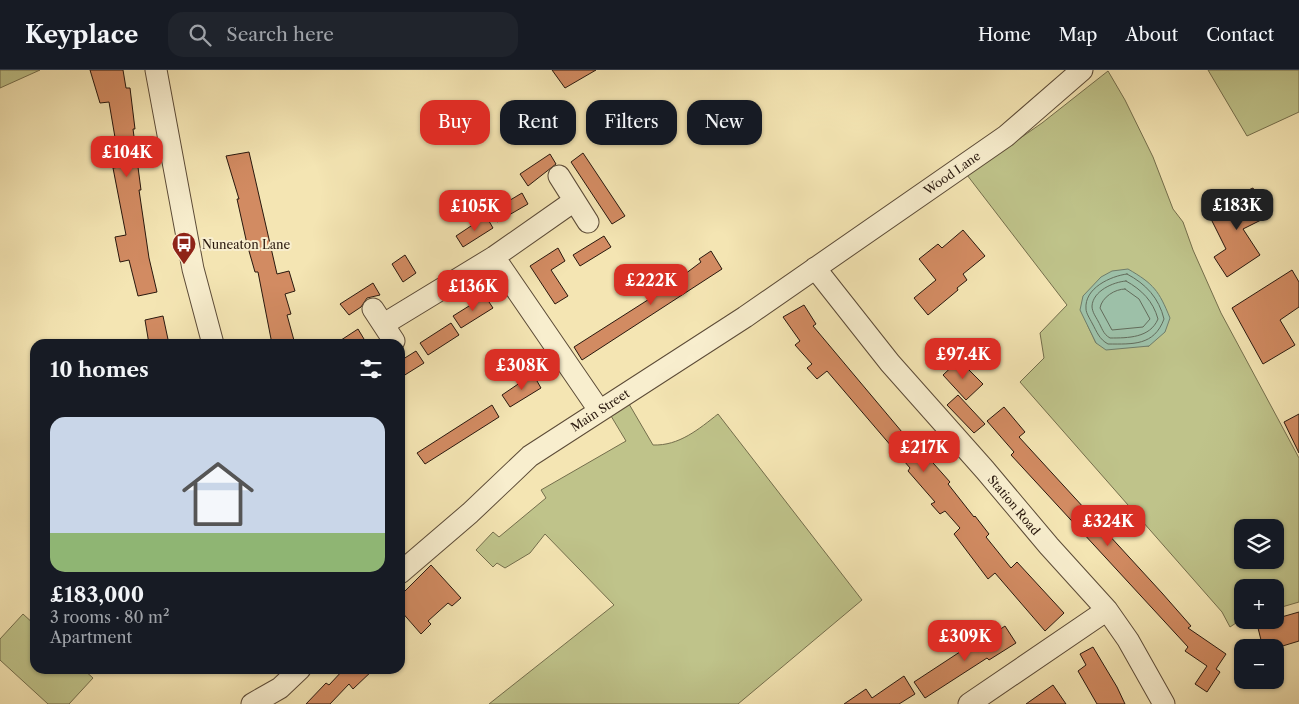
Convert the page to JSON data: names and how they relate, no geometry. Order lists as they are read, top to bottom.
{
  "streets": {
    "street": ["Wood Lane", "Main Street", "Station Road"]
  },
  "crossings": [
    ["Wood Lane", "Main Street"],
    ["Wood Lane", "Station Road"],
    ["Main Street", "Station Road"]
  ],
  "places": {
    "bus stop": ["Nuneaton Lane"]
  },
  "page": {
    "header": "Keyplace",
    "search": "Search here",
    "nav": [
      "Home",
      "Map",
      "About",
      "Contact"
    ],
    "chip": [
      "Buy",
      "Rent",
      "Filters",
      "New"
    ],
    "price": [
      "£104K",
      "£183K",
      "£105K",
      "£222K",
      "£136K",
      "£97.4K",
      "£308K",
      "£217K",
      "£324K",
      "£309K"
    ],
    "heading": "10 homes",
    "list": [
      {
        "name": "£183,000",
        "note": "3 rooms · 80 m² · Apartment"
      }
    ],
    "map_buttons": ["+", "−"]
  }
}
